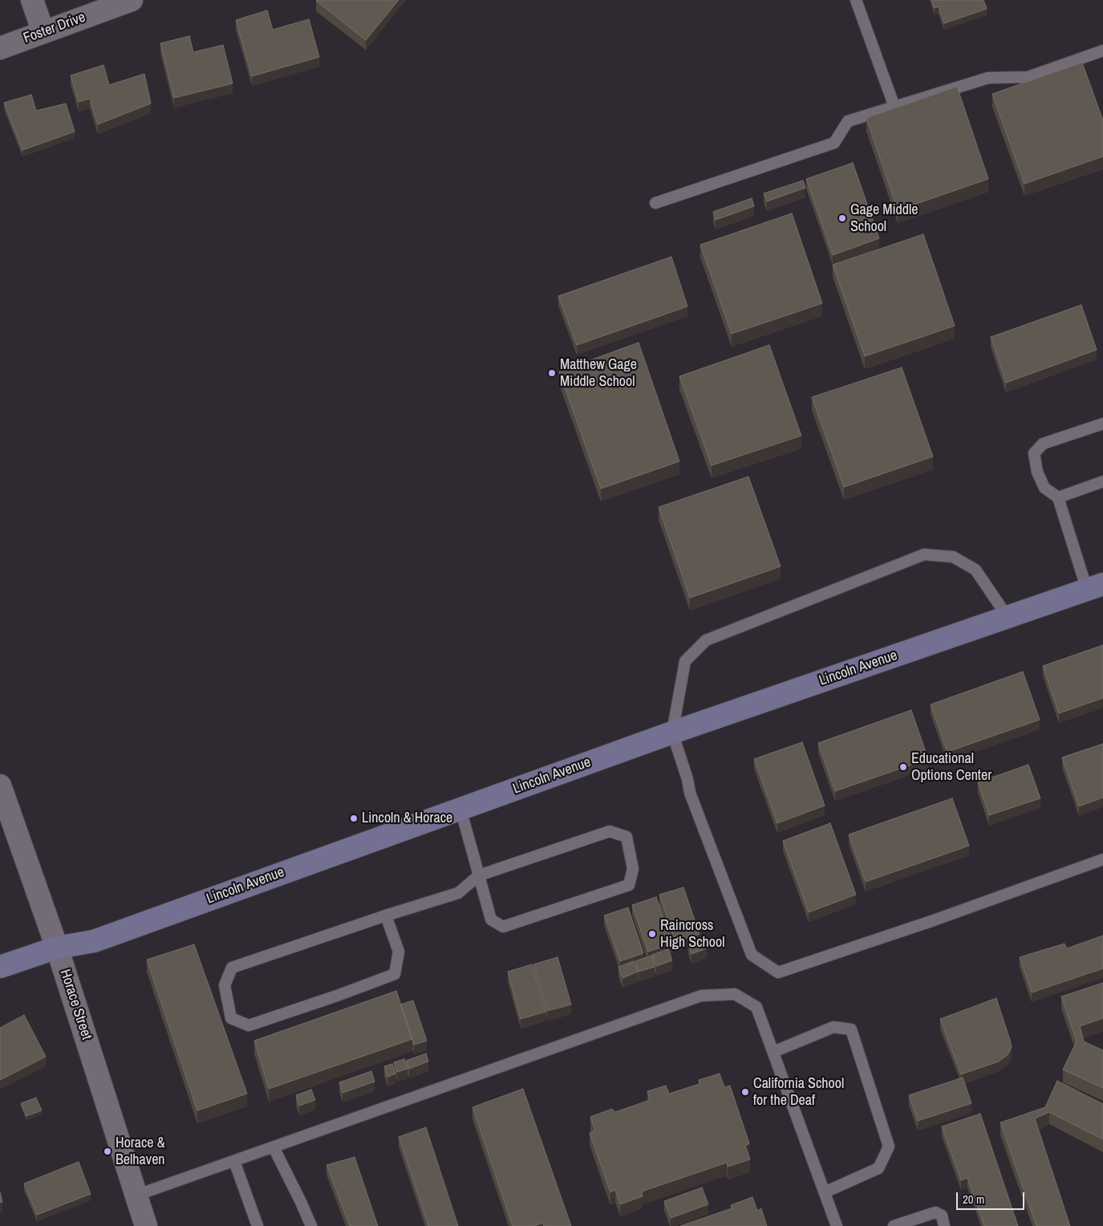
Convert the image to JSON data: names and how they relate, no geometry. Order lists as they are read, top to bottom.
{
  "streets": {
    "street": ["Foster Drive", "Lincoln Avenue", "Horace Street"]
  },
  "crossings": [
    ["Lincoln Avenue", "Horace Street"]
  ],
  "places": [
    "Gage Middle School",
    "Matthew Gage Middle School",
    "Educational Options Center",
    "Lincoln & Horace",
    "Raincross High School",
    "California School for the Deaf",
    "Horace & Belhaven"
  ],
  "scale_bar": "20 m"
}
